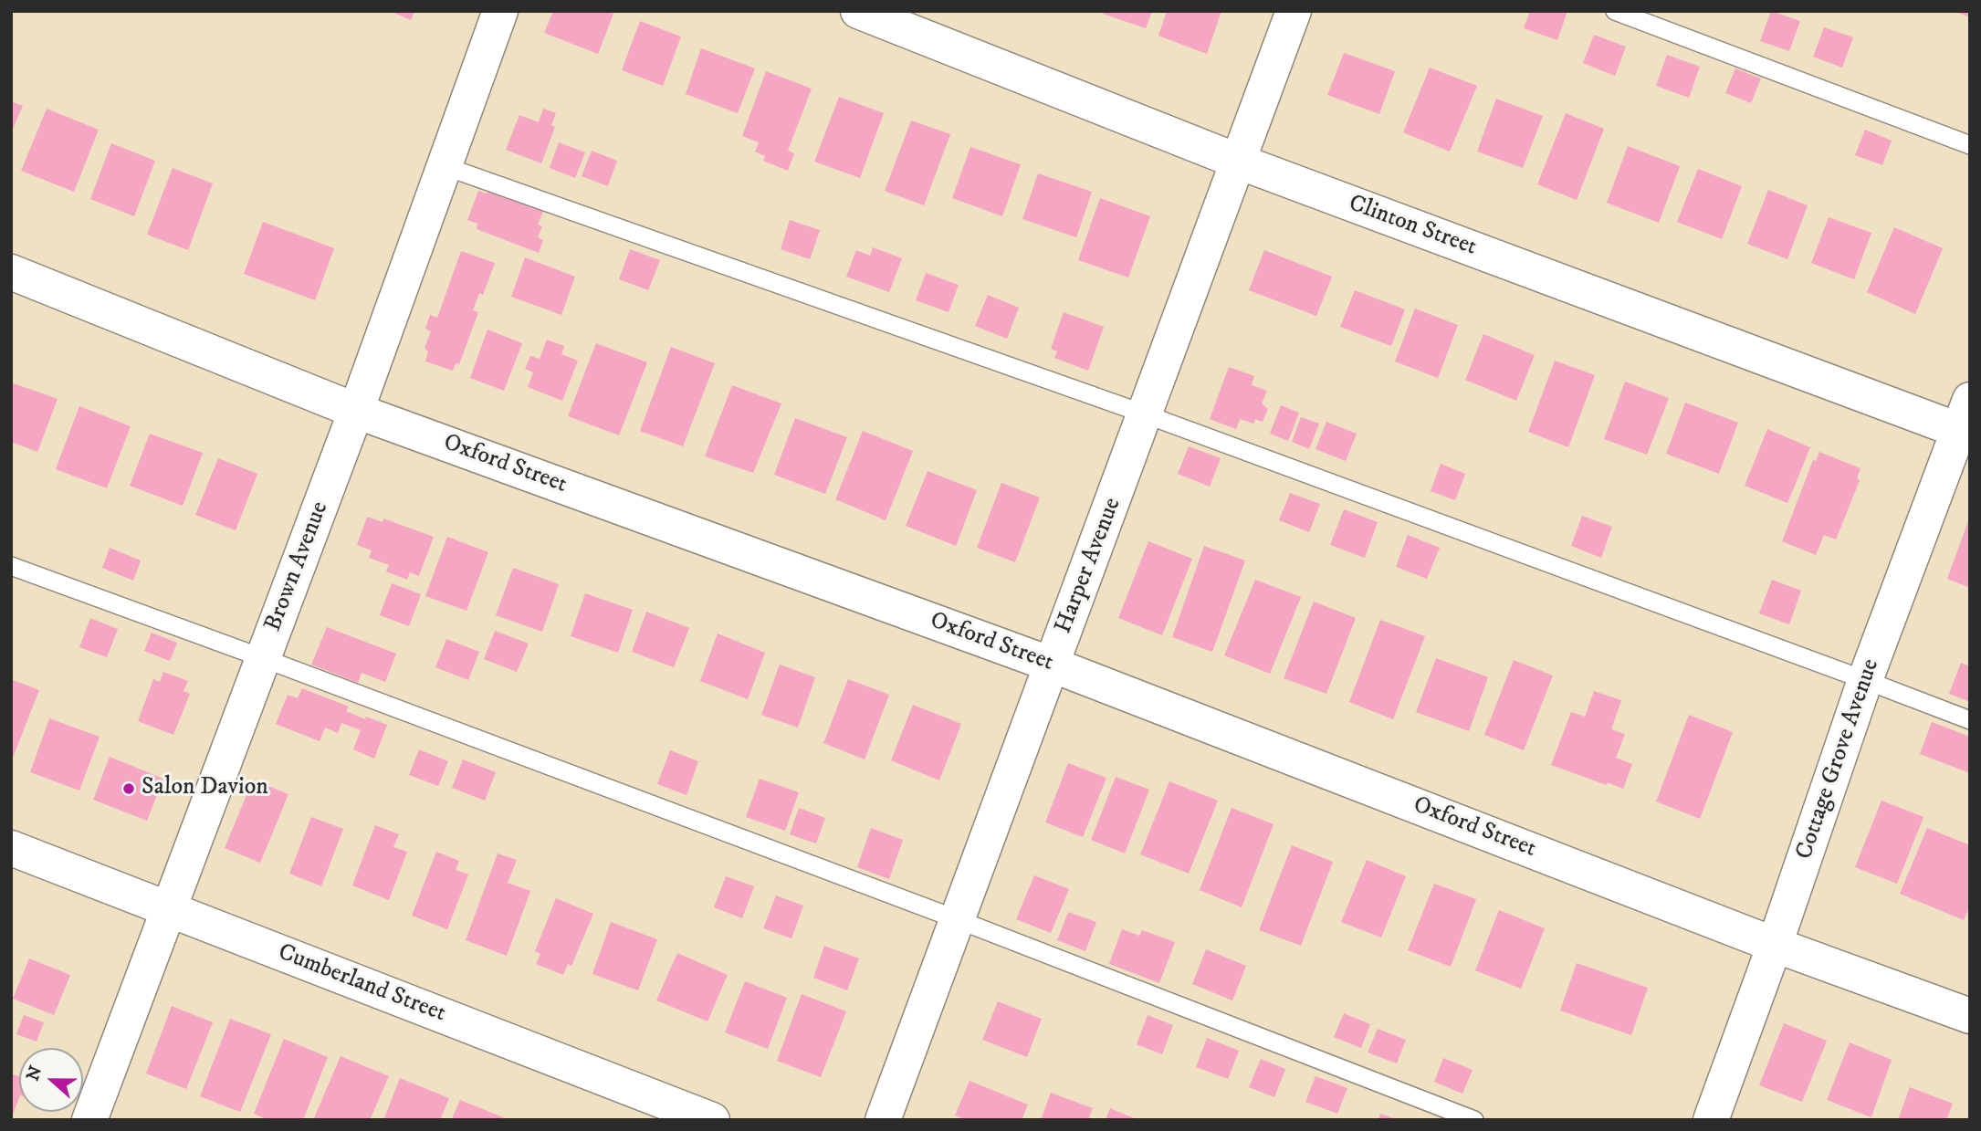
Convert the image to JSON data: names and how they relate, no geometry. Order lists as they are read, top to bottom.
{
  "streets": {
    "street": [
      "Clinton Street",
      "Oxford Street",
      "Harper Avenue",
      "Brown Avenue",
      "Cottage Grove Avenue",
      "Cumberland Street"
    ]
  },
  "crossings": [
    ["Clinton Street", "Harper Avenue"],
    ["Clinton Street", "Cottage Grove Avenue"],
    ["Oxford Street", "Harper Avenue"],
    ["Oxford Street", "Brown Avenue"],
    ["Oxford Street", "Cottage Grove Avenue"],
    ["Brown Avenue", "Cumberland Street"]
  ],
  "places": ["Salon Davion"],
  "north": "left"
}
